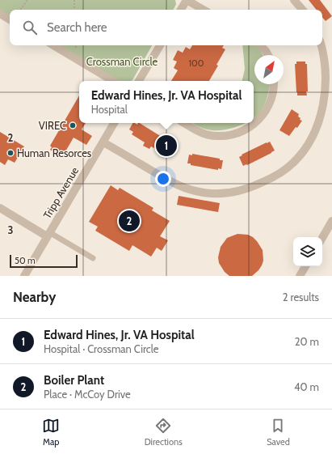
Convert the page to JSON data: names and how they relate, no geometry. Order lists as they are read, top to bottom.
{
  "streets": {
    "street": ["Tripp Avenue"]
  },
  "parks": ["Crossman Circle"],
  "places": ["VIREC", "Human Resorces"],
  "house_numbers": ["100"],
  "scale_bar": "50 m",
  "north": "top right",
  "page": {
    "search": "Search here",
    "popup": ["Edward Hines, Jr. VA Hospital", "Hospital"],
    "pins": ["1", "2"],
    "scale": "50 m",
    "heading": ["Nearby", "2 results"],
    "list": [
      {
        "mark": "1",
        "name": "Edward Hines, Jr. VA Hospital",
        "note": "Hospital · Crossman Circle",
        "value": "20 m"
      },
      {
        "mark": "2",
        "name": "Boiler Plant",
        "note": "Place · McCoy Drive",
        "value": "40 m"
      }
    ],
    "nav": ["Map", "Directions", "Saved"]
  },
  "grid": {
    "rows": ["2", "3"]
  }
}
